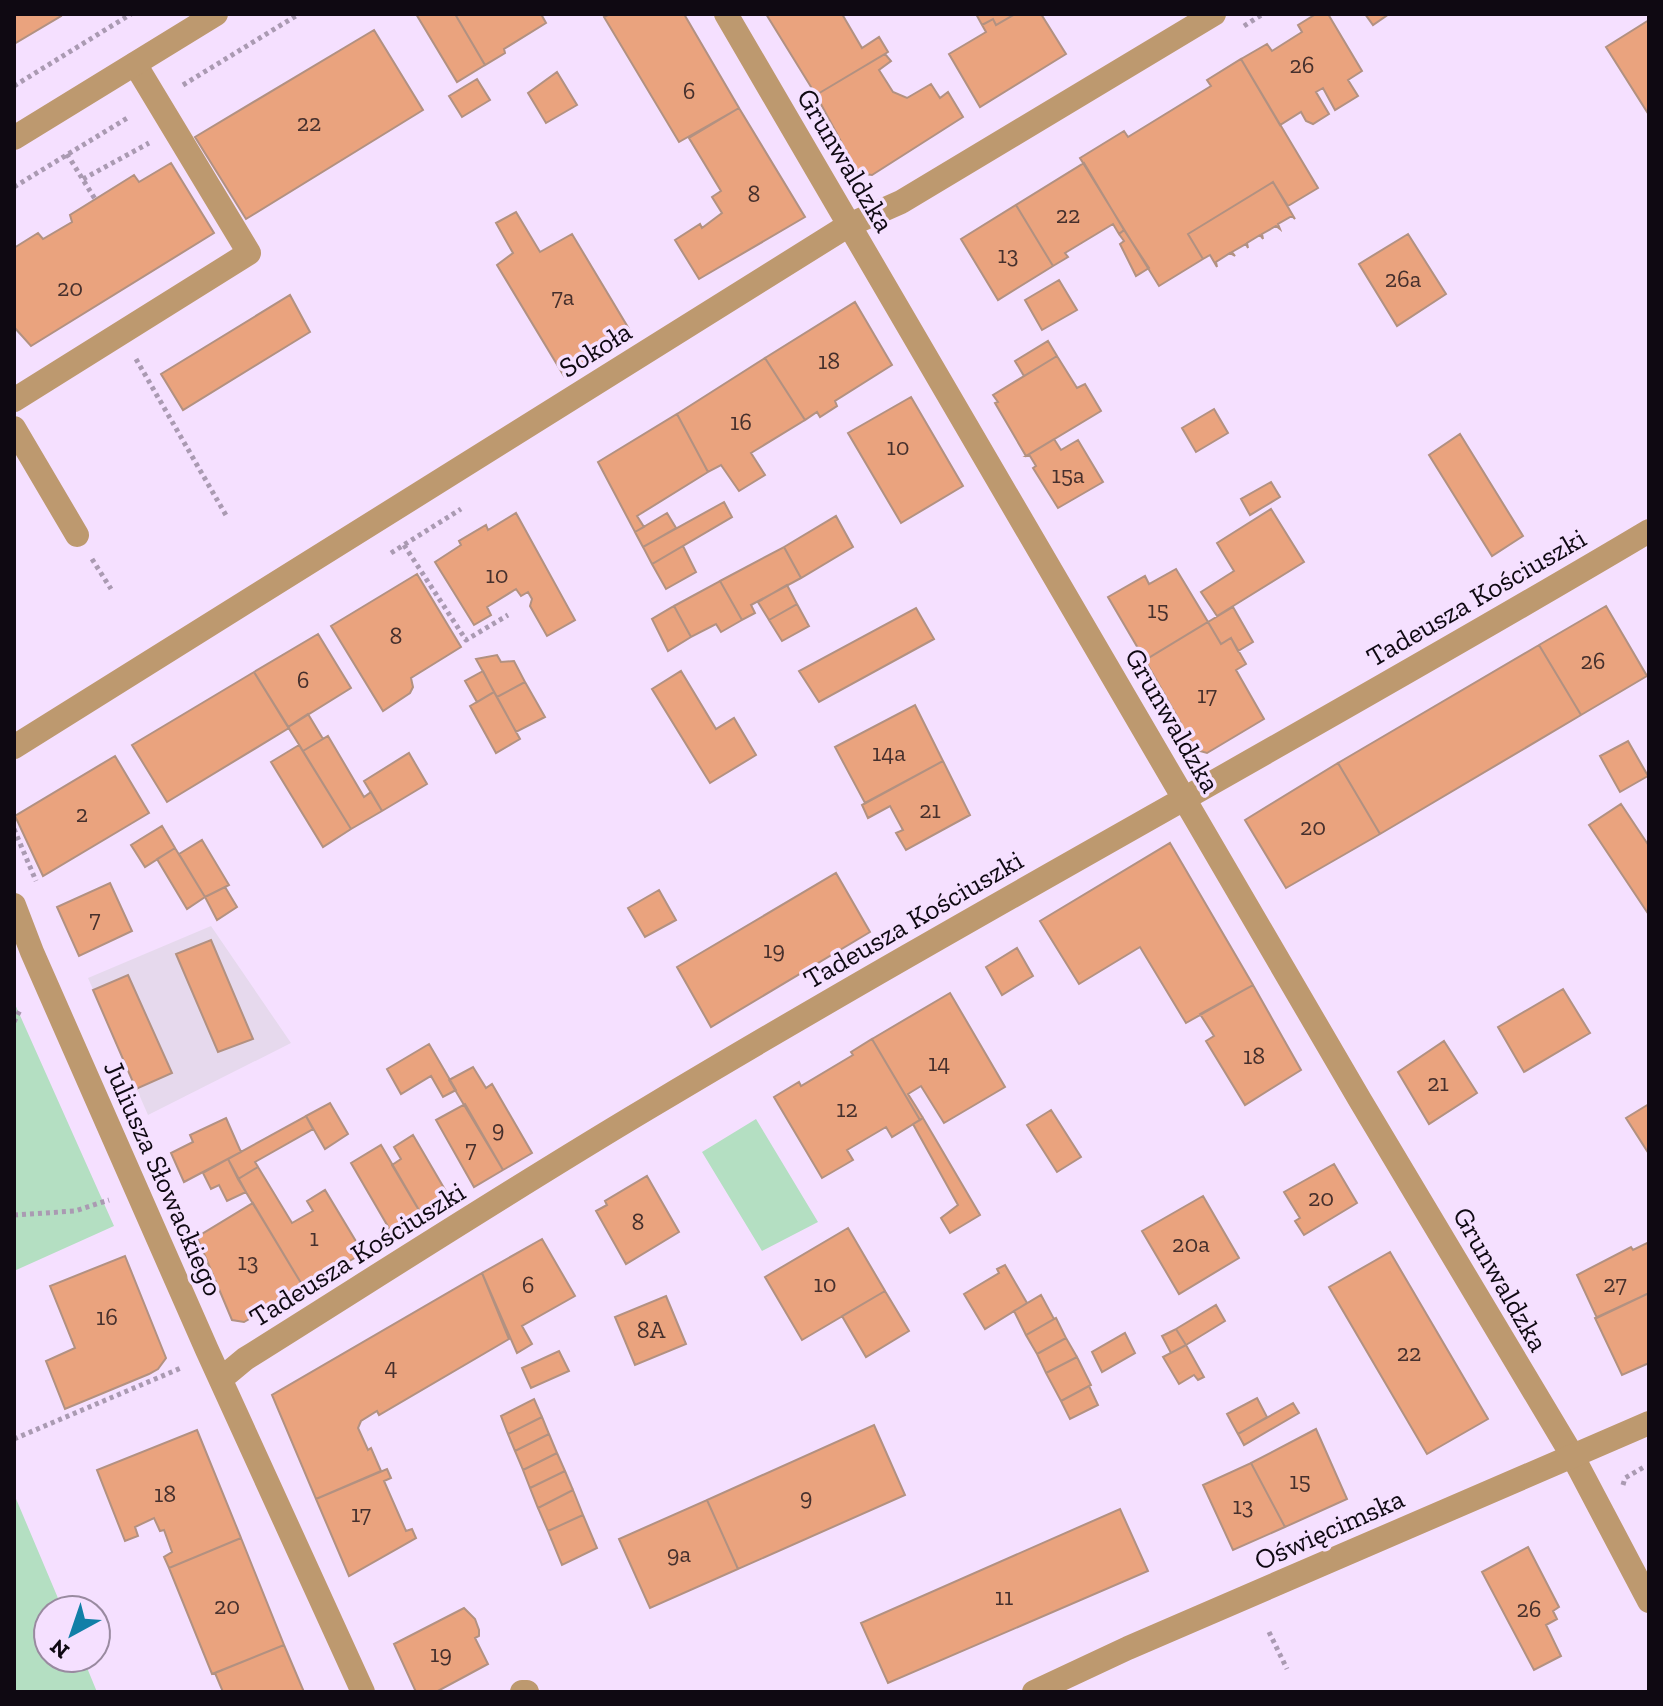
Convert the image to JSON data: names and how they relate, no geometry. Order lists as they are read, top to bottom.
{
  "streets": {
    "street": [
      "Grunwaldzka",
      "Sokoła",
      "Tadeusza Kościuszki",
      "Juliusza Słowackiego",
      "Oświęcimska"
    ]
  },
  "crossings": [
    ["Grunwaldzka", "Sokoła"],
    ["Grunwaldzka", "Tadeusza Kościuszki"],
    ["Grunwaldzka", "Oświęcimska"],
    ["Tadeusza Kościuszki", "Juliusza Słowackiego"]
  ],
  "house_numbers": [
    "26",
    "6",
    "22",
    "8",
    "22",
    "13",
    "26a",
    "20",
    "7a",
    "18",
    "16",
    "10",
    "15a",
    "10",
    "15",
    "8",
    "26",
    "6",
    "17",
    "14a",
    "21",
    "2",
    "20",
    "7",
    "19",
    "18",
    "14",
    "21",
    "12",
    "9",
    "7",
    "20",
    "8",
    "1",
    "20a",
    "13",
    "10",
    "27",
    "6",
    "16",
    "8A",
    "22",
    "4",
    "15",
    "18",
    "9",
    "13",
    "17",
    "9a",
    "11",
    "20",
    "26",
    "19"
  ],
  "north": "bottom left"
}
